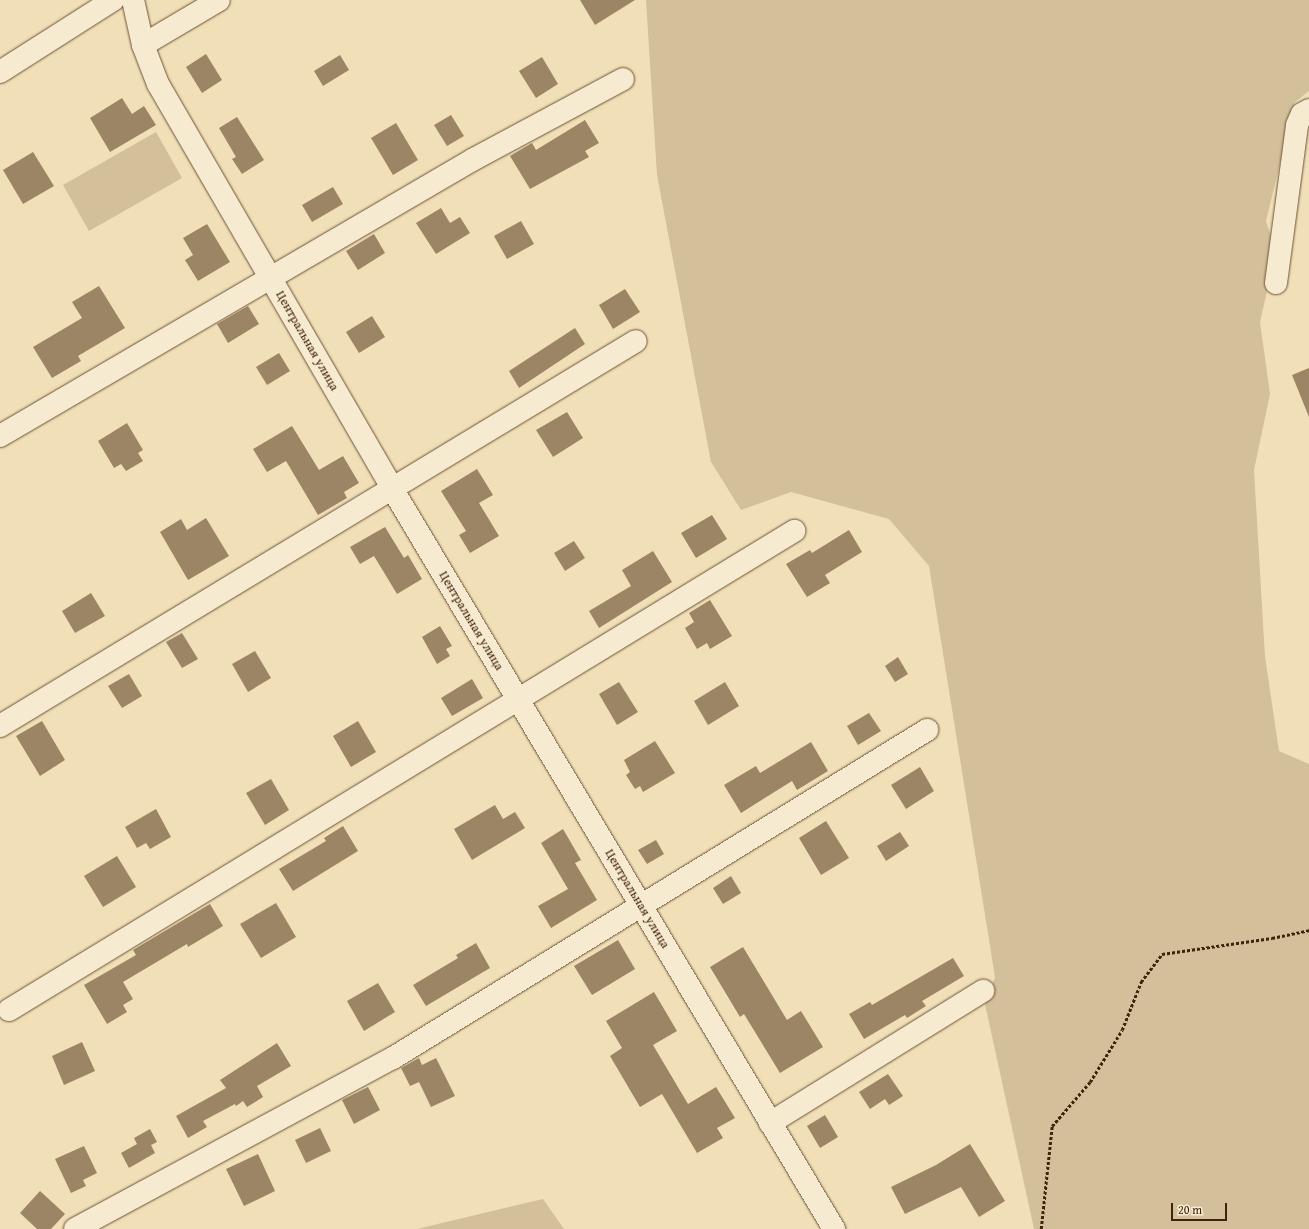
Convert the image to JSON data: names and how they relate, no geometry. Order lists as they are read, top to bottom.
{
  "streets": {
    "street": ["Центральная улица"]
  },
  "scale_bar": "20 m"
}
